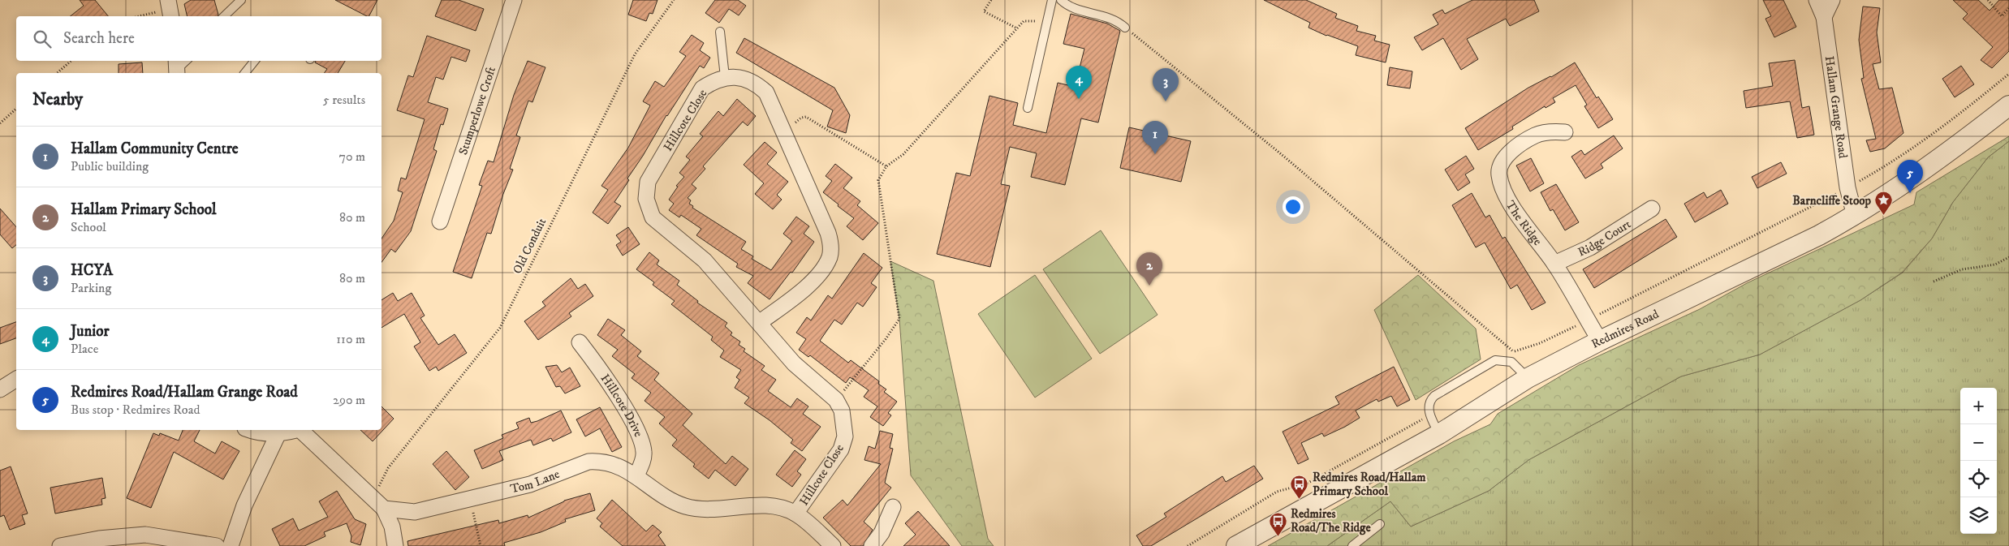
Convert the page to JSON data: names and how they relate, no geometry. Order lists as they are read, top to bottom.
{
  "streets": {
    "street": [
      "Hallam Grange Road",
      "Stumperlowe Croft",
      "Hillcote Close",
      "The Ridge",
      "Ridge Court",
      "Redmires Road",
      "Hillcote Drive",
      "Tom Lane"
    ],
    "path": ["Old Conduit"]
  },
  "crossings": [
    ["Hallam Grange Road", "Redmires Road"],
    ["Hillcote Close", "Tom Lane"],
    ["The Ridge", "Ridge Court"],
    ["The Ridge", "Redmires Road"],
    ["Hillcote Drive", "Tom Lane"]
  ],
  "places": {
    "place": ["Barncliffe Stoop"],
    "bus stop": ["Redmires Road/Hallam Primary School", "Redmires Road/The Ridge"]
  },
  "page": {
    "search": "Search here",
    "pins": [
      "4",
      "3",
      "1",
      "5",
      "2"
    ],
    "heading": ["Nearby", "5 results"],
    "list": [
      {
        "mark": "1",
        "name": "Hallam Community Centre",
        "note": "Public building",
        "value": "70 m"
      },
      {
        "mark": "2",
        "name": "Hallam Primary School",
        "note": "School",
        "value": "80 m"
      },
      {
        "mark": "3",
        "name": "HCYA",
        "note": "Parking",
        "value": "80 m"
      },
      {
        "mark": "4",
        "name": "Junior",
        "note": "Place",
        "value": "110 m"
      },
      {
        "mark": "5",
        "name": "Redmires Road/Hallam Grange Road",
        "note": "Bus stop · Redmires Road",
        "value": "290 m"
      }
    ],
    "map_buttons": ["+", "−"]
  }
}
